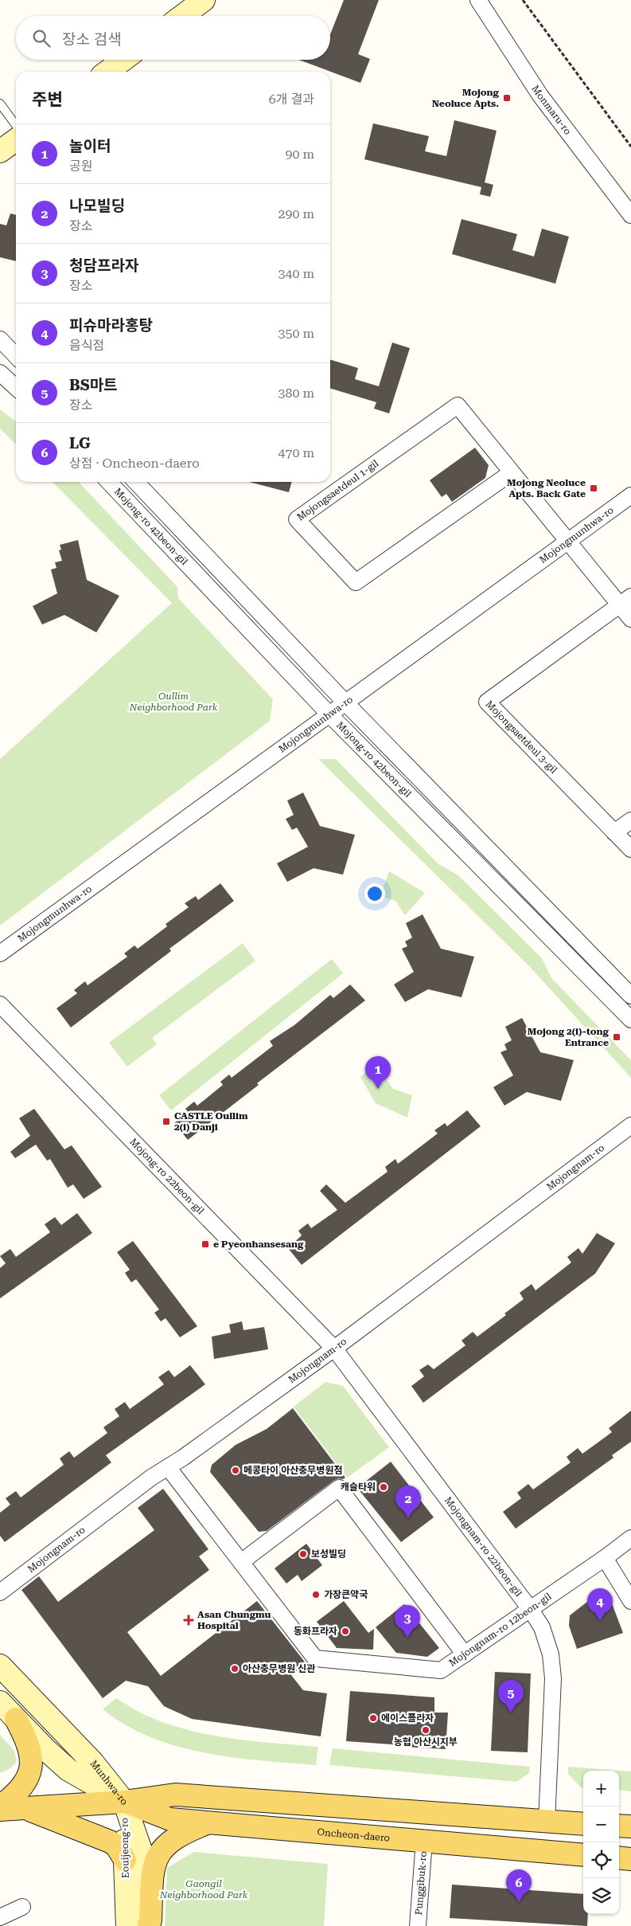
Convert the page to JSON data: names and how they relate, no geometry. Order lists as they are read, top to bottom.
{
  "streets": {
    "main road": ["Munhwa-ro", "Oncheon-daero", "Eouijeong-ro"],
    "street": [
      "Monmaru-ro",
      "Mojongsaetdeul 1-gil",
      "Mojong-ro 42beon-gil",
      "Mojongmunhwa-ro",
      "Mojongsaetdeul 3-gil",
      "Mojongnam-ro",
      "Mojong-ro 22beon-gil",
      "Mojongnam-ro 22beon-gil",
      "Mojongnam-ro 12beon-gil",
      "Punggibuk-ro"
    ]
  },
  "crossings": [
    ["Mojongsaetdeul 1-gil", "Mojongmunhwa-ro"],
    ["Mojongsaetdeul 1-gil", "Mojongsaetdeul 3-gil"],
    ["Mojong-ro 42beon-gil", "Mojongmunhwa-ro"],
    ["Mojongnam-ro", "Mojong-ro 22beon-gil"],
    ["Mojongnam-ro", "Mojongnam-ro 22beon-gil"],
    ["Mojongnam-ro", "Mojongnam-ro 12beon-gil"],
    ["Mojong-ro 22beon-gil", "Mojongnam-ro 22beon-gil"],
    ["Mojongnam-ro 22beon-gil", "Mojongnam-ro 12beon-gil"],
    ["Mojongnam-ro 22beon-gil", "Oncheon-daero"],
    ["Munhwa-ro", "Oncheon-daero"],
    ["Munhwa-ro", "Eouijeong-ro"],
    ["Oncheon-daero", "Eouijeong-ro"],
    ["Oncheon-daero", "Punggibuk-ro"]
  ],
  "parks": ["Oullim Neighborhood Park", "Gaongil Neighborhood Park"],
  "places": {
    "transit": [
      "Mojong Neoluce Apts.",
      "Mojong Neoluce Apts. Back Gate",
      "Mojong 2(i)-tong Entrance",
      "CASTLE Oullim 2(i) Danji",
      "e Pyeonhansesang"
    ],
    "other": [
      "메콩타이 아산충무병원점",
      "캐슬타워",
      "보성빌딩",
      "가장큰약국",
      "동화프라자",
      "아산충무병원 신관",
      "에이스플라자",
      "농협 아산시지부"
    ],
    "health": ["Asan Chungmu Hospital"]
  },
  "page": {
    "search": "장소 검색",
    "heading": ["주변", "6개 결과"],
    "list": [
      {
        "mark": "1",
        "name": "놀이터",
        "note": "공원",
        "value": "90 m"
      },
      {
        "mark": "2",
        "name": "나모빌딩",
        "note": "장소",
        "value": "290 m"
      },
      {
        "mark": "3",
        "name": "청담프라자",
        "note": "장소",
        "value": "340 m"
      },
      {
        "mark": "4",
        "name": "피슈마라홍탕",
        "note": "음식점",
        "value": "350 m"
      },
      {
        "mark": "5",
        "name": "BS마트",
        "note": "장소",
        "value": "380 m"
      },
      {
        "mark": "6",
        "name": "LG",
        "note": "상점 · Oncheon-daero",
        "value": "470 m"
      }
    ],
    "pins": [
      "1",
      "2",
      "4",
      "3",
      "5",
      "6"
    ],
    "map_buttons": ["+", "−"]
  }
}
